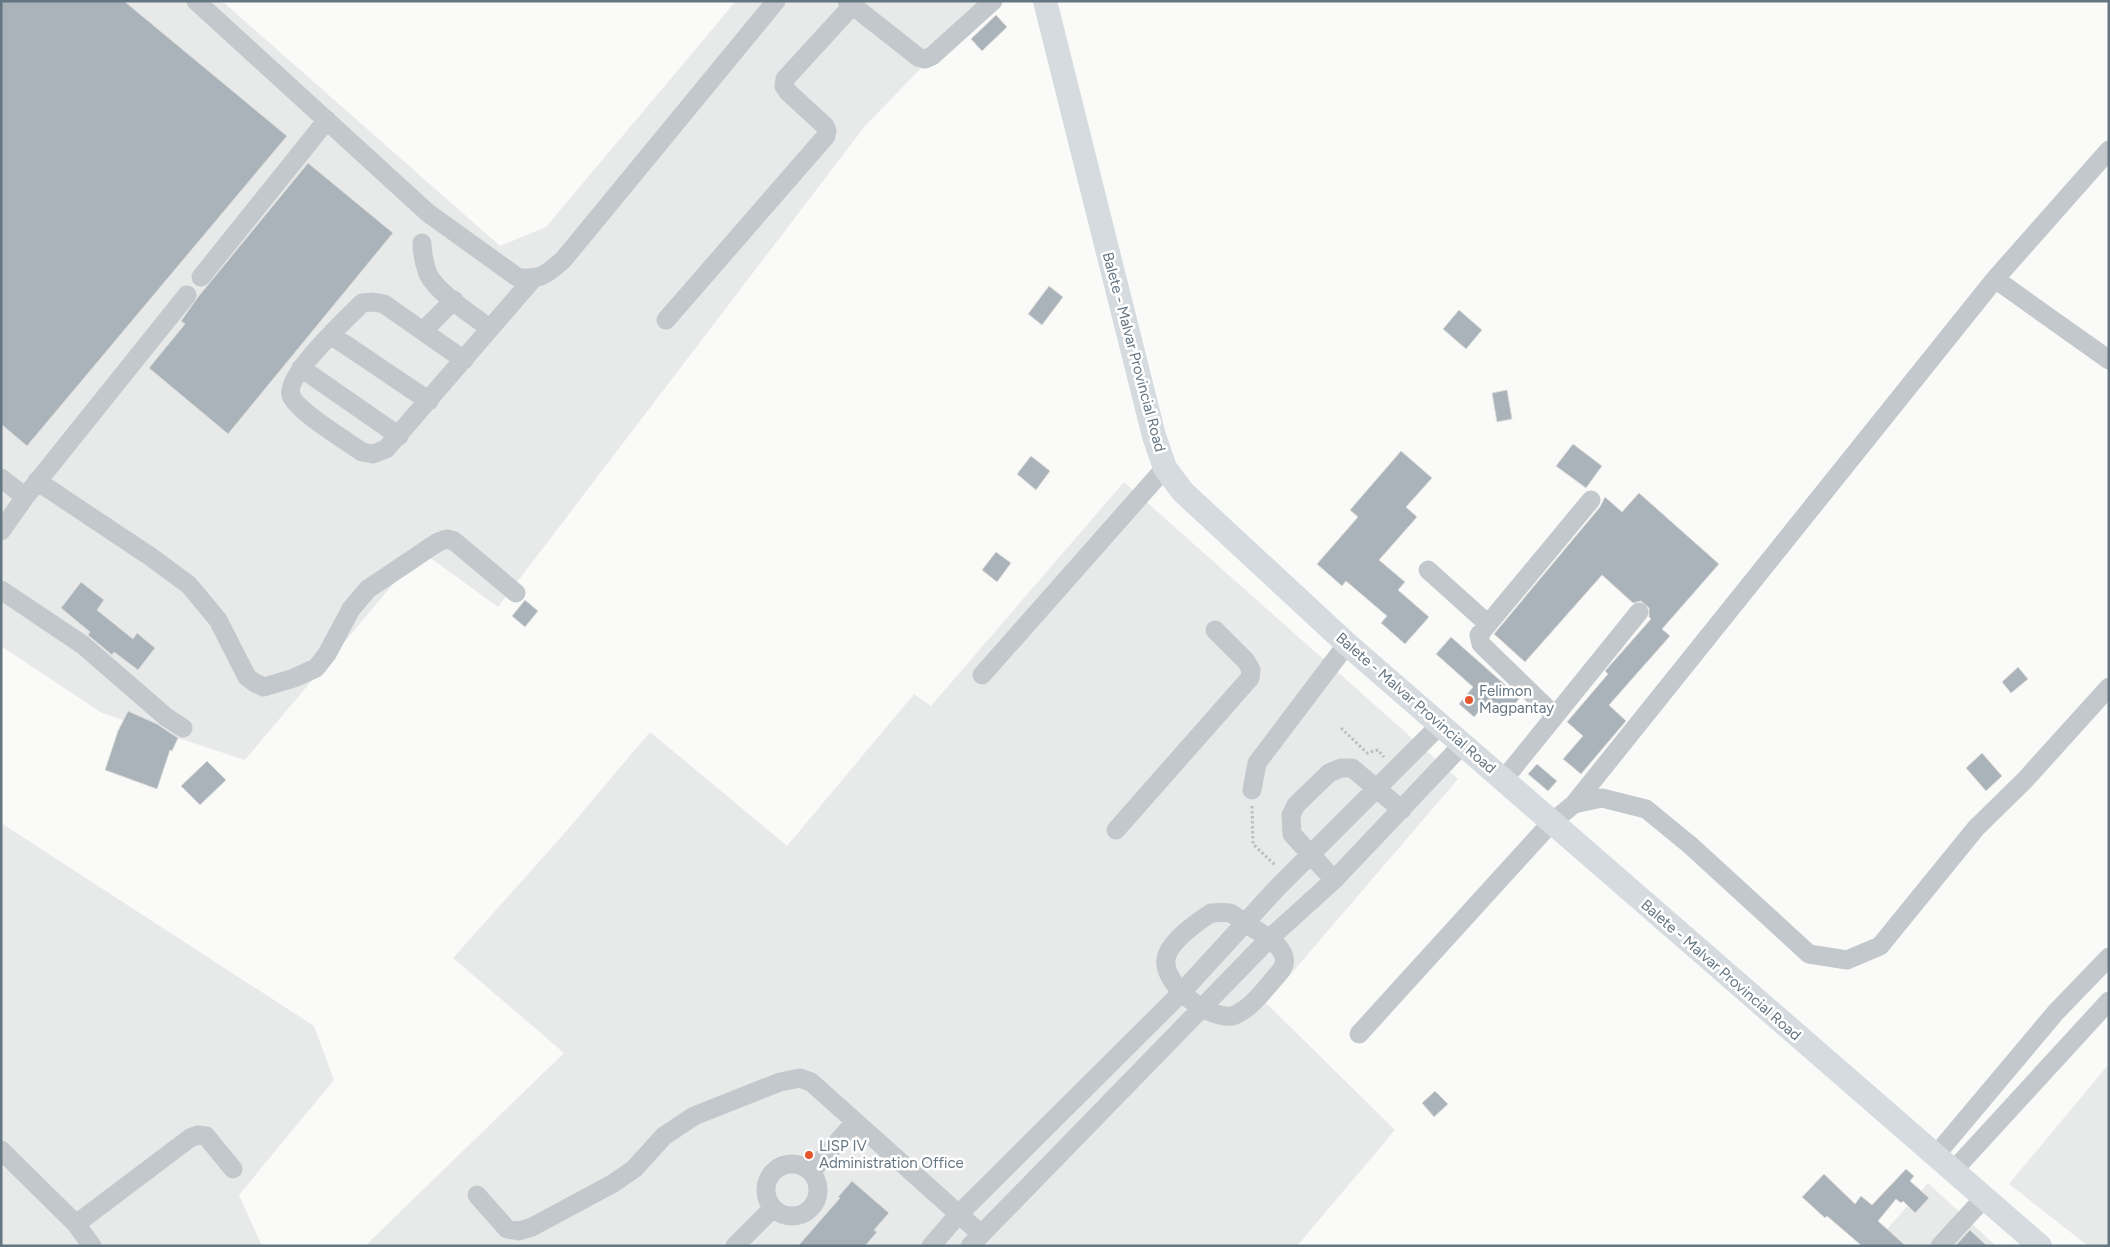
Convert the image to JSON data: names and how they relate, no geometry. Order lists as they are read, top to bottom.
{
  "streets": {
    "main road": ["Balete - Malvar Provincial Road"]
  },
  "places": ["Felimon Magpantay", "LISP IV Administration Office"]
}
